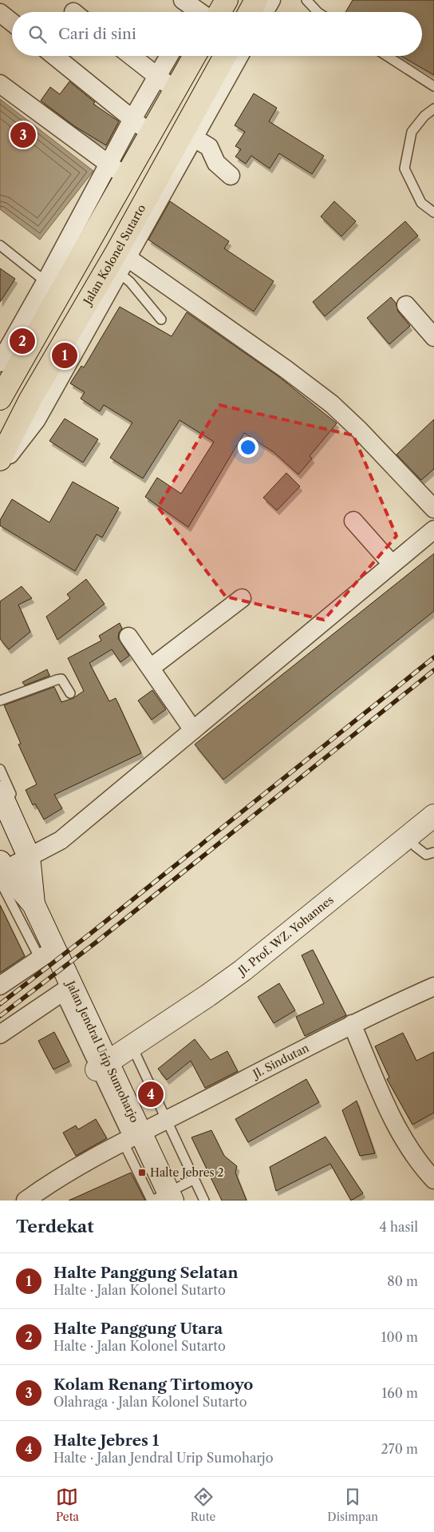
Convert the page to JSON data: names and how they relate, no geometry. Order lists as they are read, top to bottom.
{
  "streets": {
    "main road": ["Jalan Kolonel Sutarto", "Jl. Prof. WZ. Yohannes", "Jalan Jendral Urip Sumoharjo"],
    "street": ["Jl. Sindutan"]
  },
  "crossings": [
    ["Jl. Prof. WZ. Yohannes", "Jalan Jendral Urip Sumoharjo"],
    ["Jalan Jendral Urip Sumoharjo", "Jl. Sindutan"]
  ],
  "places": {
    "transit": ["Halte Jebres 2"]
  },
  "page": {
    "search": "Cari di sini",
    "pins": [
      "3",
      "2",
      "1",
      "4"
    ],
    "heading": ["Terdekat", "4 hasil"],
    "list": [
      {
        "mark": "1",
        "name": "Halte Panggung Selatan",
        "note": "Halte · Jalan Kolonel Sutarto",
        "value": "80 m"
      },
      {
        "mark": "2",
        "name": "Halte Panggung Utara",
        "note": "Halte · Jalan Kolonel Sutarto",
        "value": "100 m"
      },
      {
        "mark": "3",
        "name": "Kolam Renang Tirtomoyo",
        "note": "Olahraga · Jalan Kolonel Sutarto",
        "value": "160 m"
      },
      {
        "mark": "4",
        "name": "Halte Jebres 1",
        "note": "Halte · Jalan Jendral Urip Sumoharjo",
        "value": "270 m"
      }
    ],
    "nav": ["Peta", "Rute", "Disimpan"]
  }
}
